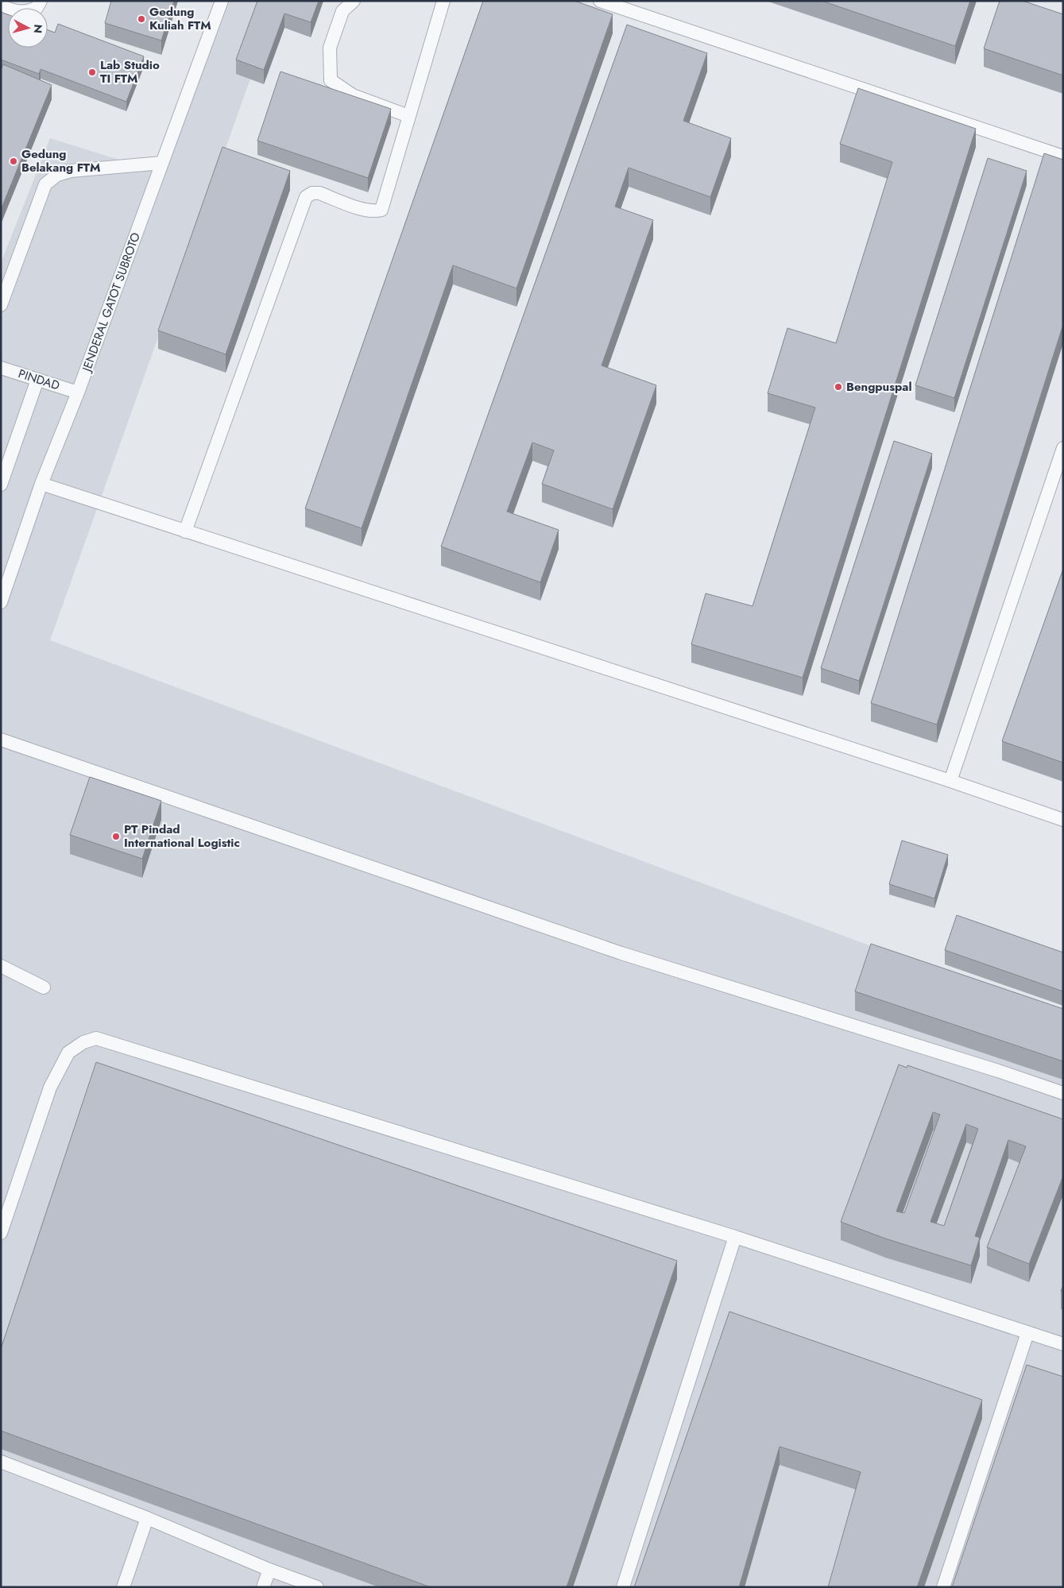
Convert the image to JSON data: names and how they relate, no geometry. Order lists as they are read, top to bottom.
{
  "streets": {
    "lane": ["JENDERAL GATOT SUBROTO", "PINDAD"]
  },
  "crossings": [
    ["JENDERAL GATOT SUBROTO", "PINDAD"]
  ],
  "places": [
    "Gedung Kuliah FTM",
    "Lab Studio TI FTM",
    "Gedung Belakang FTM",
    "Bengpuspal",
    "PT Pindad International Logistic"
  ],
  "north": "right"
}
